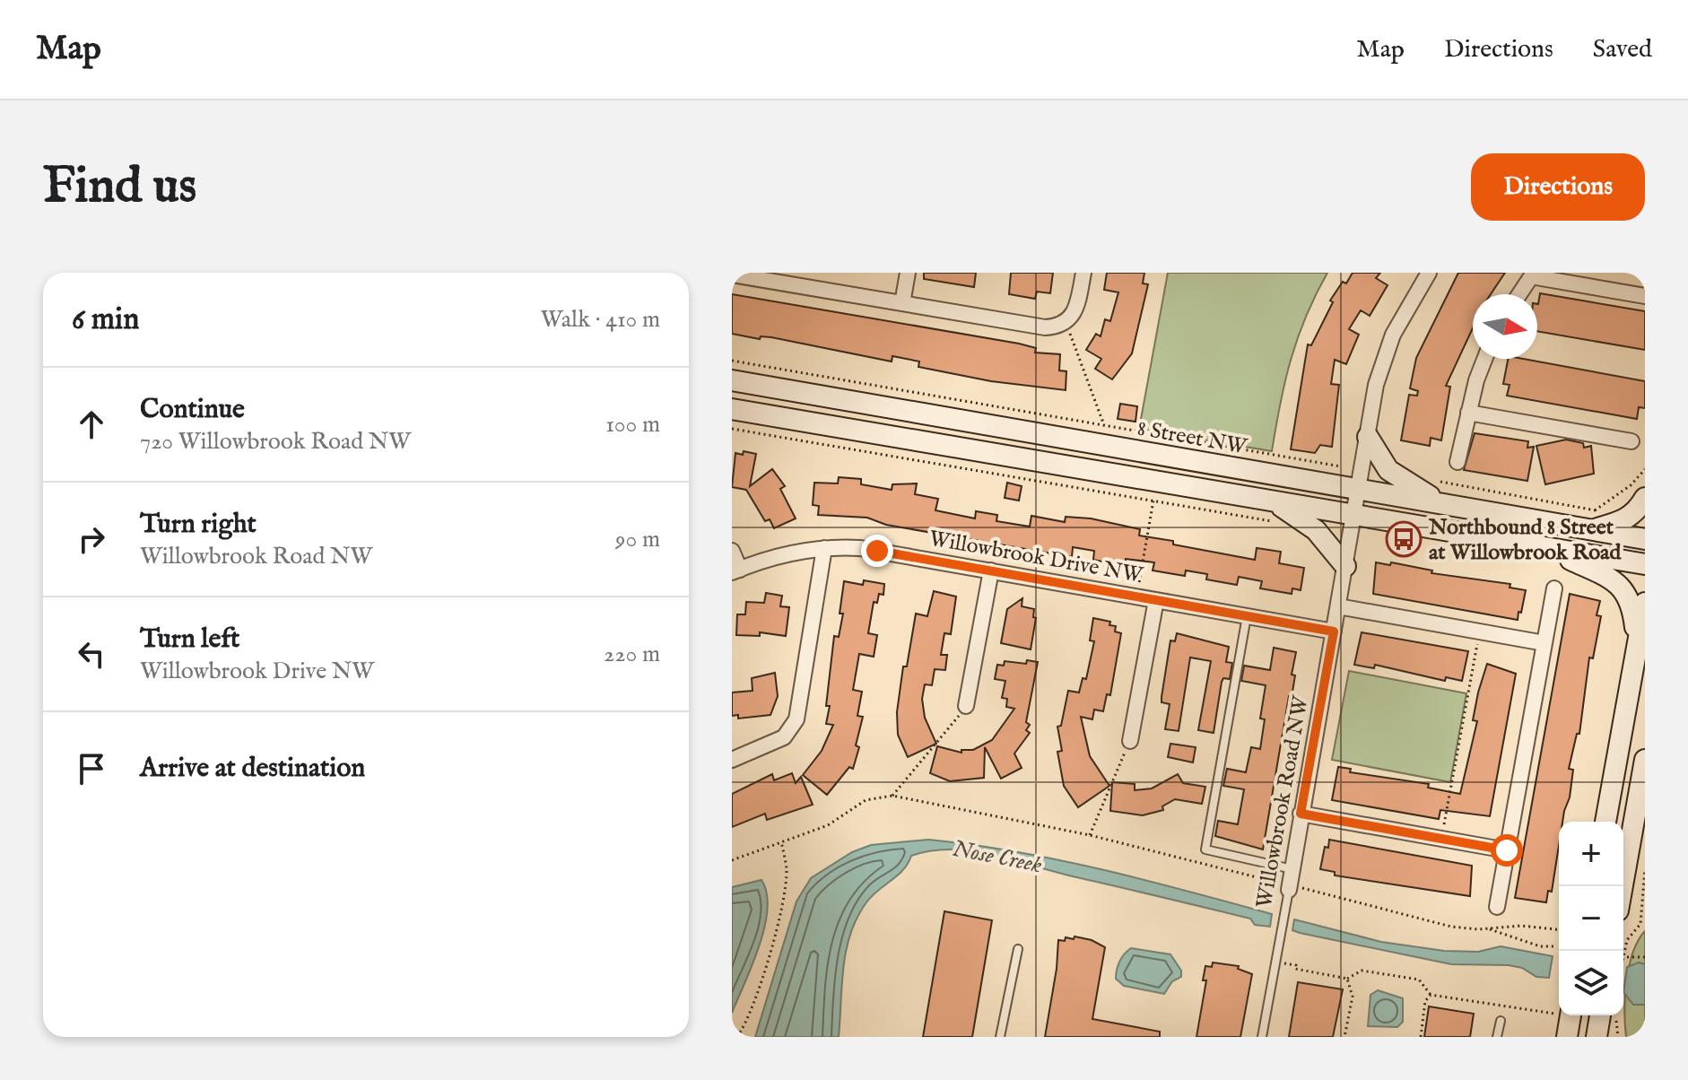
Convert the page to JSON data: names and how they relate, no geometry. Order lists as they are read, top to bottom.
{
  "streets": {
    "main road": ["8 Street NW"],
    "street": ["Willowbrook Drive NW", "Willowbrook Road NW"]
  },
  "crossings": [
    ["8 Street NW", "Willowbrook Road NW"],
    ["Willowbrook Drive NW", "Willowbrook Road NW"]
  ],
  "water": ["Nose Creek"],
  "places": {
    "bus stop": ["Northbound 8 Street at Willowbrook Road"]
  },
  "north": "right",
  "page": {
    "header": "Map",
    "nav": ["Map", "Directions", "Saved"],
    "buttons": "Directions",
    "title": "Find us",
    "heading": ["6 min", "Walk · 410 m"],
    "list": [
      ["Continue", "720 Willowbrook Road NW", "100 m"],
      ["Turn right", "Willowbrook Road NW", "90 m"],
      ["Turn left", "Willowbrook Drive NW", "220 m"],
      "Arrive at destination"
    ],
    "map_buttons": ["+", "−"]
  }
}
